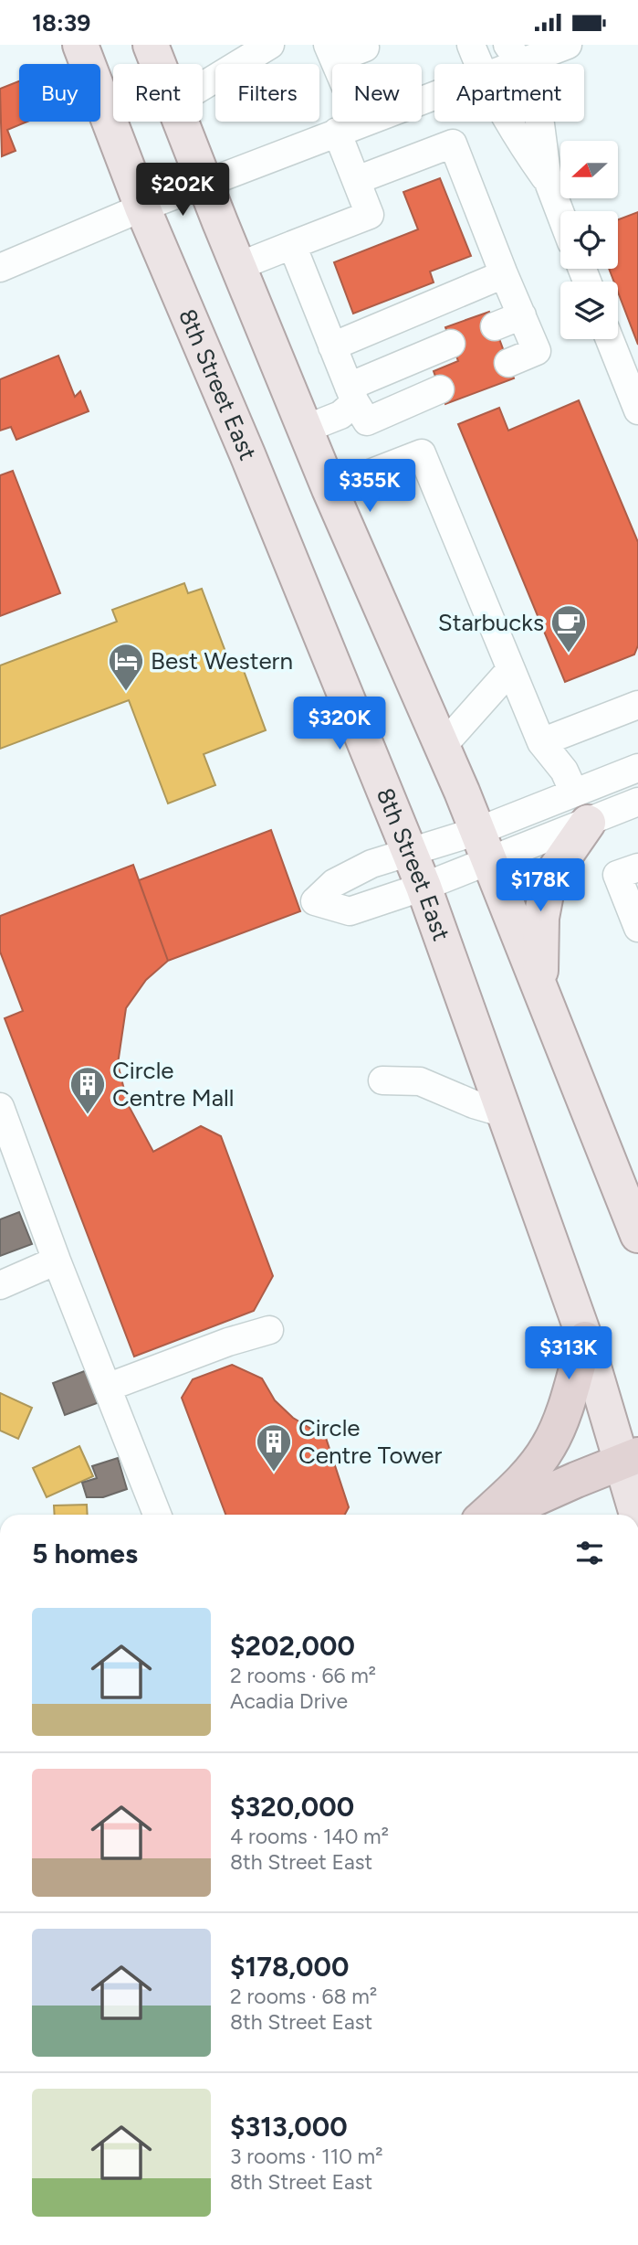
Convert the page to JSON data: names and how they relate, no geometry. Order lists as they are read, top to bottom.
{
  "streets": {
    "main road": ["8th Street East"]
  },
  "places": {
    "cafe": ["Starbucks"],
    "hotel": ["Best Western"],
    "building": ["Circle Centre Mall", "Circle Centre Tower"]
  },
  "north": "left",
  "page": {
    "status": "18:39",
    "chip": [
      "Buy",
      "Rent",
      "Filters",
      "New",
      "Apartment"
    ],
    "price": [
      "$202K",
      "$355K",
      "$320K",
      "$178K",
      "$313K"
    ],
    "heading": "5 homes",
    "list": [
      {
        "name": "$202,000",
        "note": "2 rooms · 66 m² · Acadia Drive"
      },
      {
        "name": "$320,000",
        "note": "4 rooms · 140 m² · 8th Street East"
      },
      {
        "name": "$178,000",
        "note": "2 rooms · 68 m² · 8th Street East"
      },
      {
        "name": "$313,000",
        "note": "3 rooms · 110 m² · 8th Street East"
      }
    ]
  }
}
